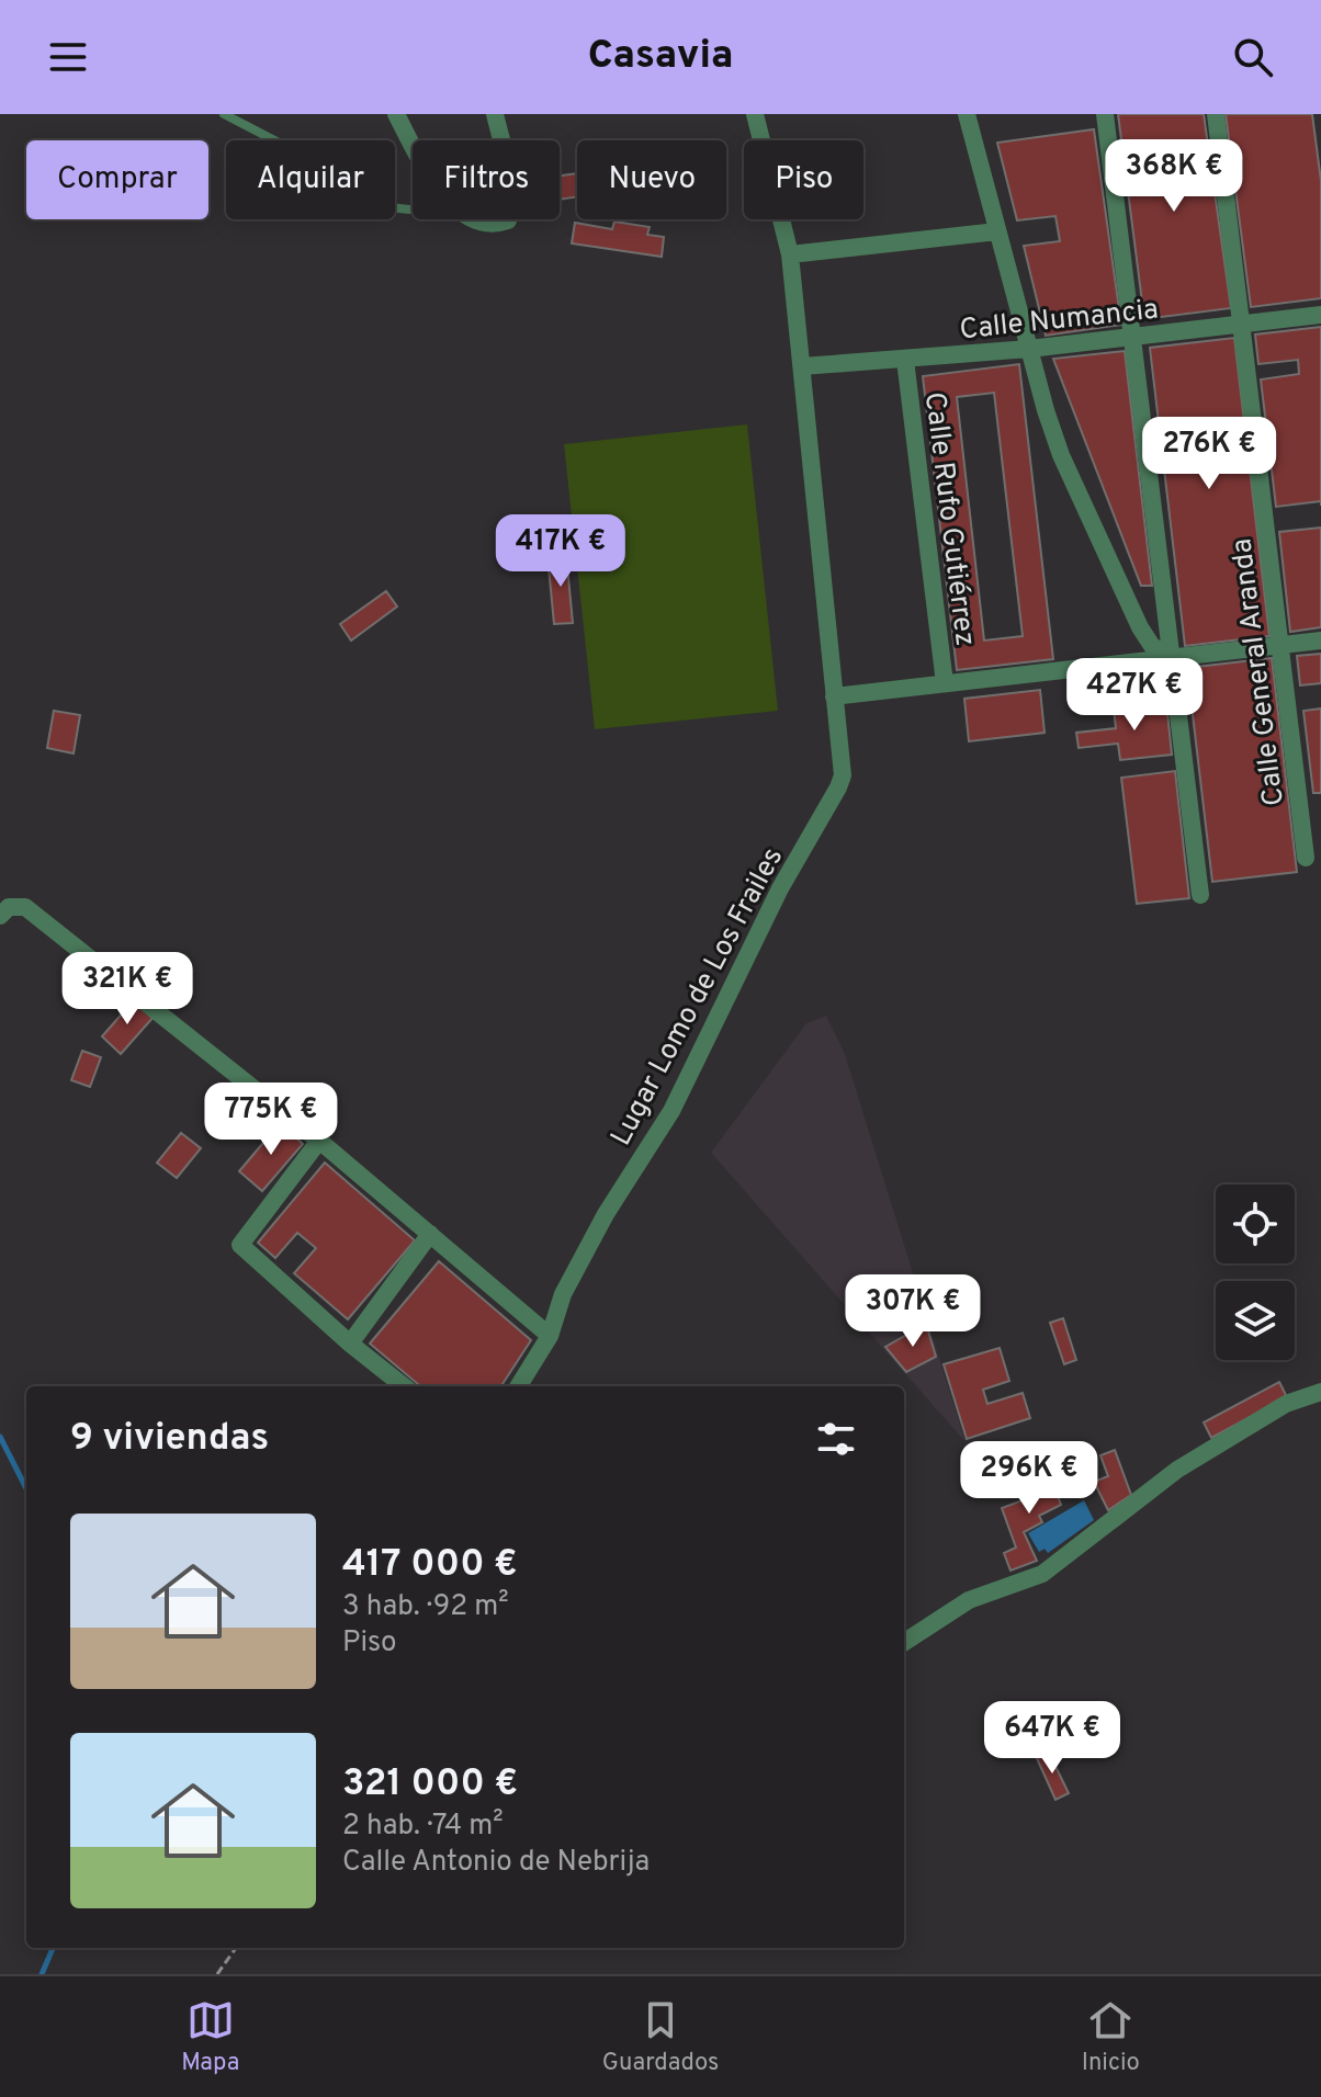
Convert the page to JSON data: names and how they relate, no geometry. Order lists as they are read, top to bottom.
{
  "streets": {
    "street": [
      "Calle Numancia",
      "Calle Rufo Gutiérrez",
      "Calle General Aranda",
      "Lugar Lomo de Los Frailes"
    ]
  },
  "crossings": [
    ["Calle Numancia", "Calle Rufo Gutiérrez"],
    ["Calle Numancia", "Calle General Aranda"]
  ],
  "page": {
    "header": "Casavia",
    "price": [
      "368K €",
      "276K €",
      "417K €",
      "427K €",
      "321K €",
      "775K €",
      "307K €",
      "296K €",
      "647K €"
    ],
    "chip": [
      "Comprar",
      "Alquilar",
      "Filtros",
      "Nuevo",
      "Piso"
    ],
    "heading": "9 viviendas",
    "list": [
      {
        "name": "417 000 €",
        "note": "3 hab. · 92 m² · Piso"
      },
      {
        "name": "321 000 €",
        "note": "2 hab. · 74 m² · Calle Antonio de Nebrija"
      }
    ],
    "tabs": ["Mapa", "Guardados", "Inicio"]
  }
}
